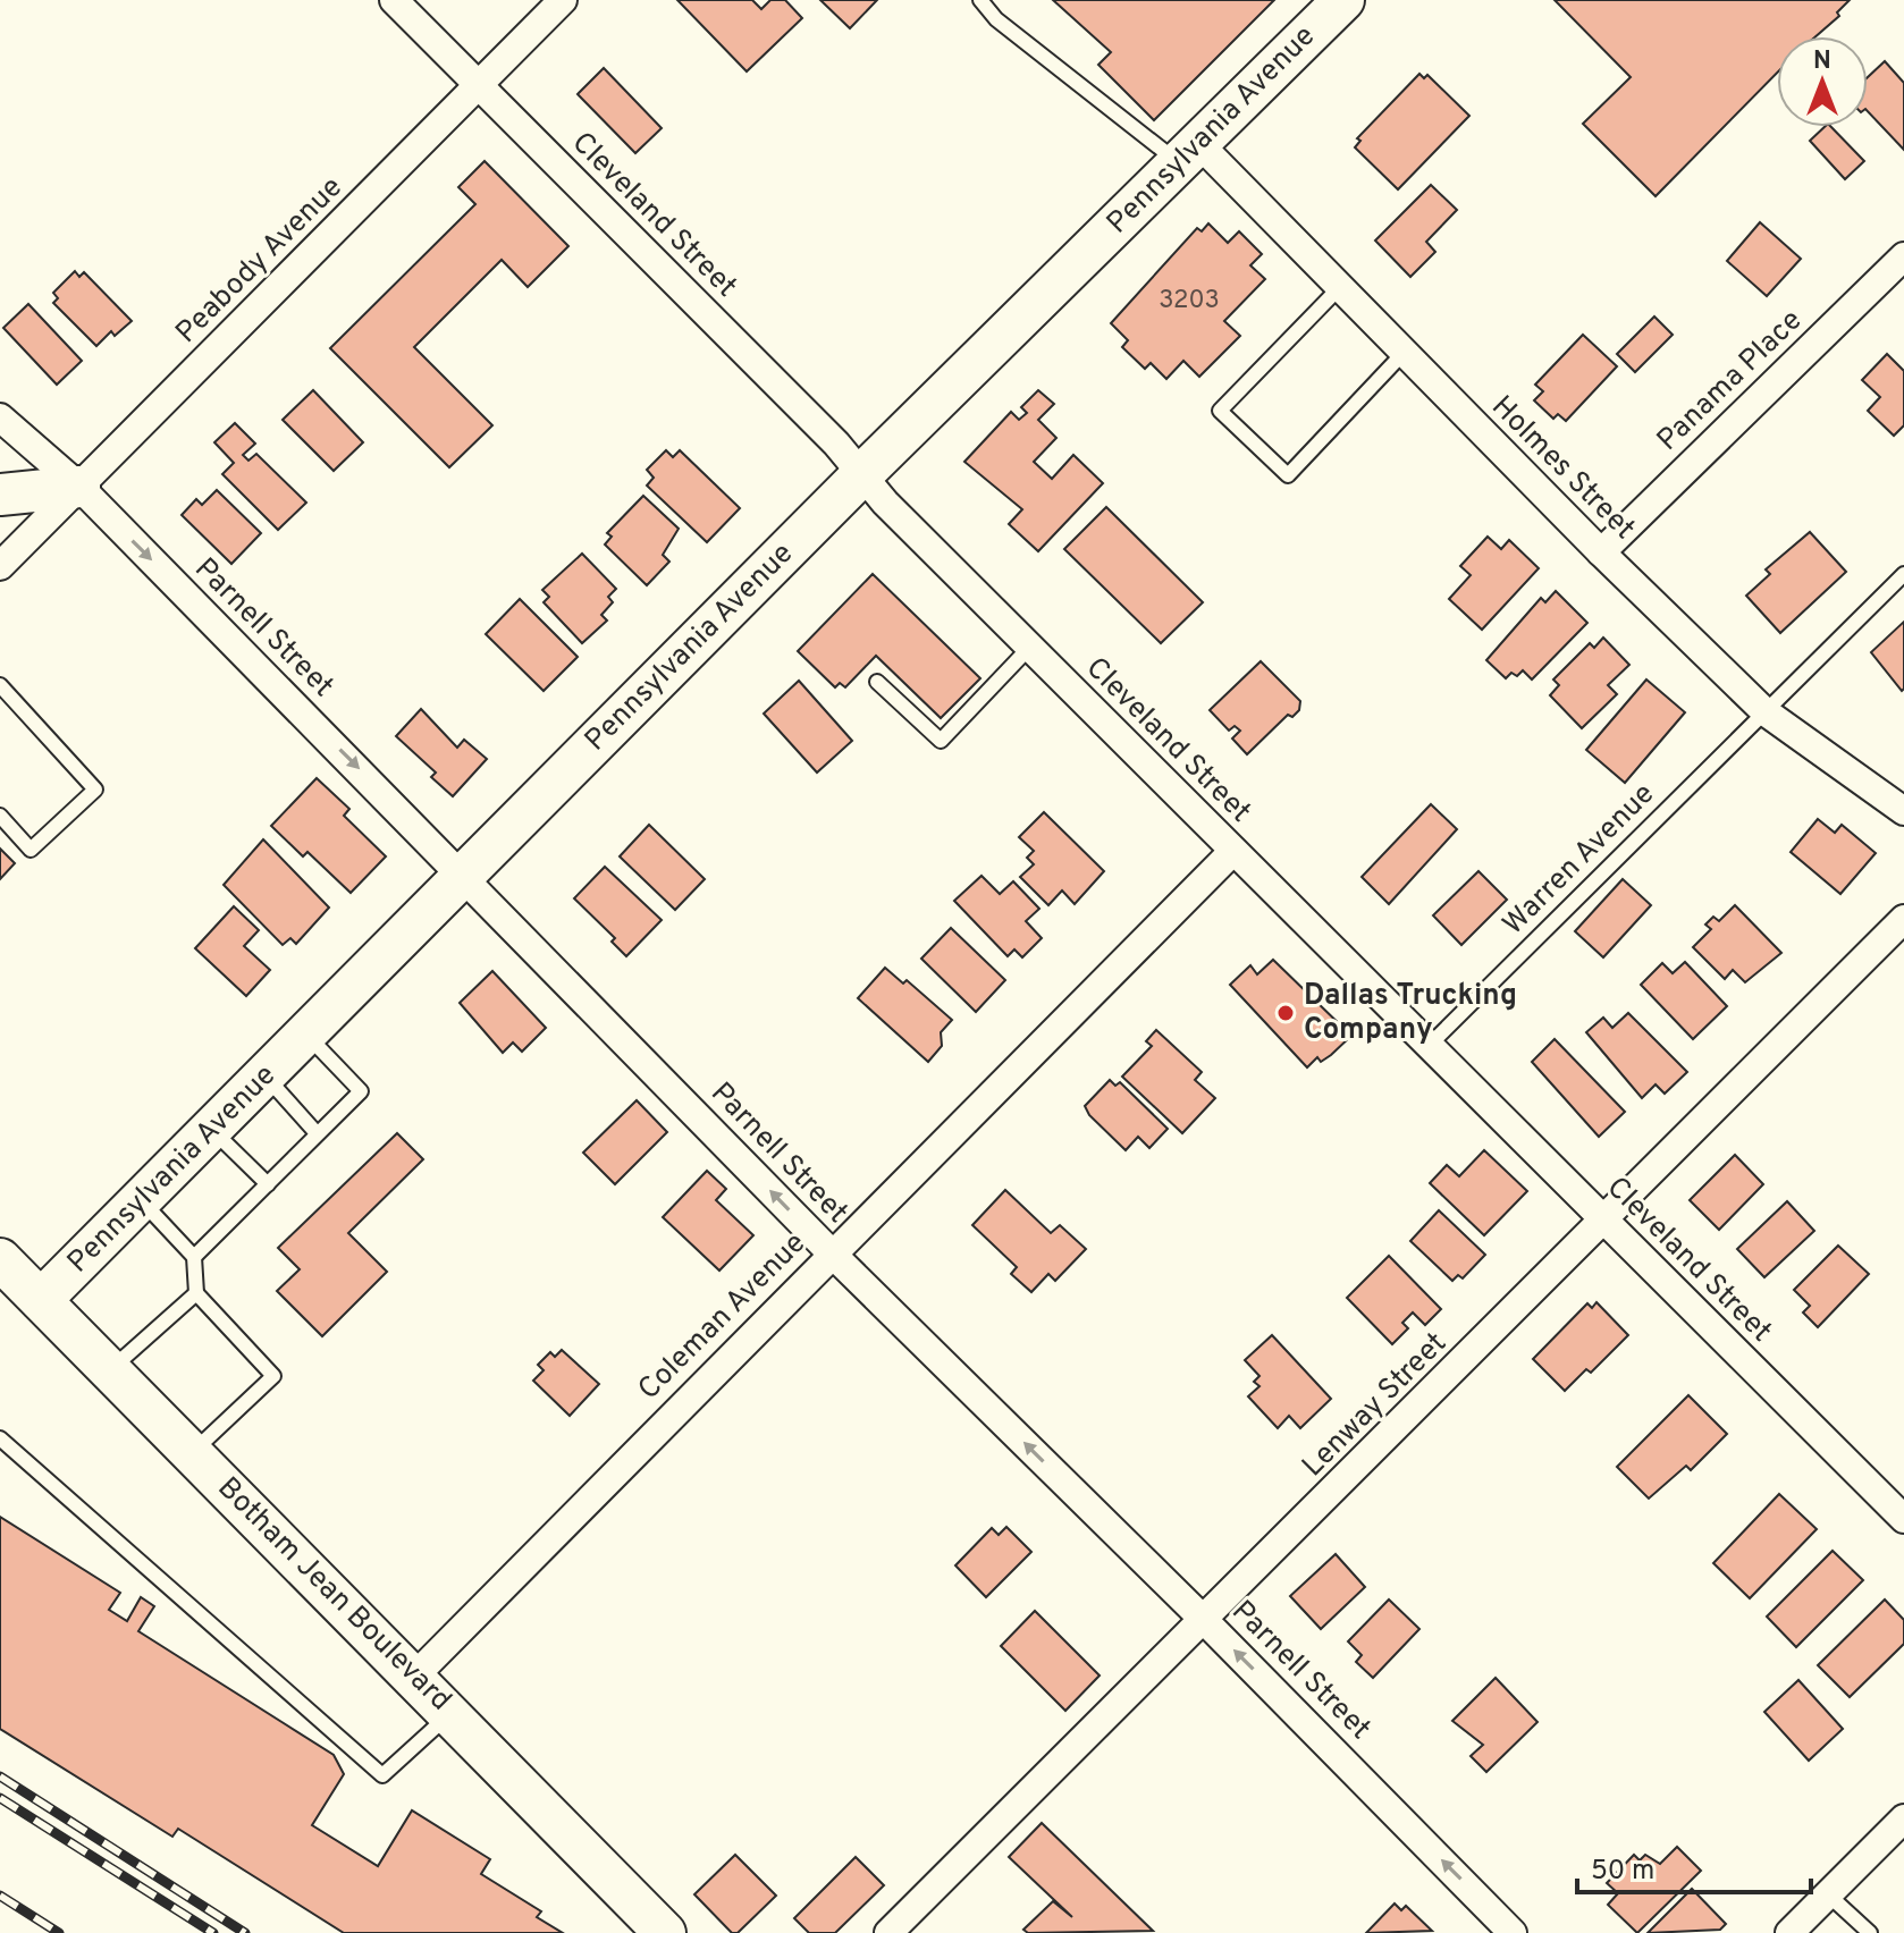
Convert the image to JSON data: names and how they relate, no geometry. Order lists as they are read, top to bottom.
{
  "streets": {
    "street": [
      "Pennsylvania Avenue",
      "Cleveland Street",
      "Peabody Avenue",
      "Panama Place",
      "Holmes Street",
      "Parnell Street",
      "Coleman Avenue",
      "Lenway Street",
      "Botham Jean Boulevard"
    ],
    "lane": ["Warren Avenue"]
  },
  "crossings": [
    ["Pennsylvania Avenue", "Cleveland Street"],
    ["Pennsylvania Avenue", "Holmes Street"],
    ["Pennsylvania Avenue", "Parnell Street"],
    ["Pennsylvania Avenue", "Botham Jean Boulevard"],
    ["Cleveland Street", "Peabody Avenue"],
    ["Cleveland Street", "Warren Avenue"],
    ["Cleveland Street", "Coleman Avenue"],
    ["Cleveland Street", "Lenway Street"],
    ["Peabody Avenue", "Parnell Street"],
    ["Panama Place", "Holmes Street"],
    ["Holmes Street", "Warren Avenue"],
    ["Parnell Street", "Coleman Avenue"],
    ["Parnell Street", "Lenway Street"],
    ["Coleman Avenue", "Botham Jean Boulevard"]
  ],
  "places": ["Dallas Trucking Company"],
  "house_numbers": ["3203"],
  "scale_bar": "50 m",
  "north": "top"
}
